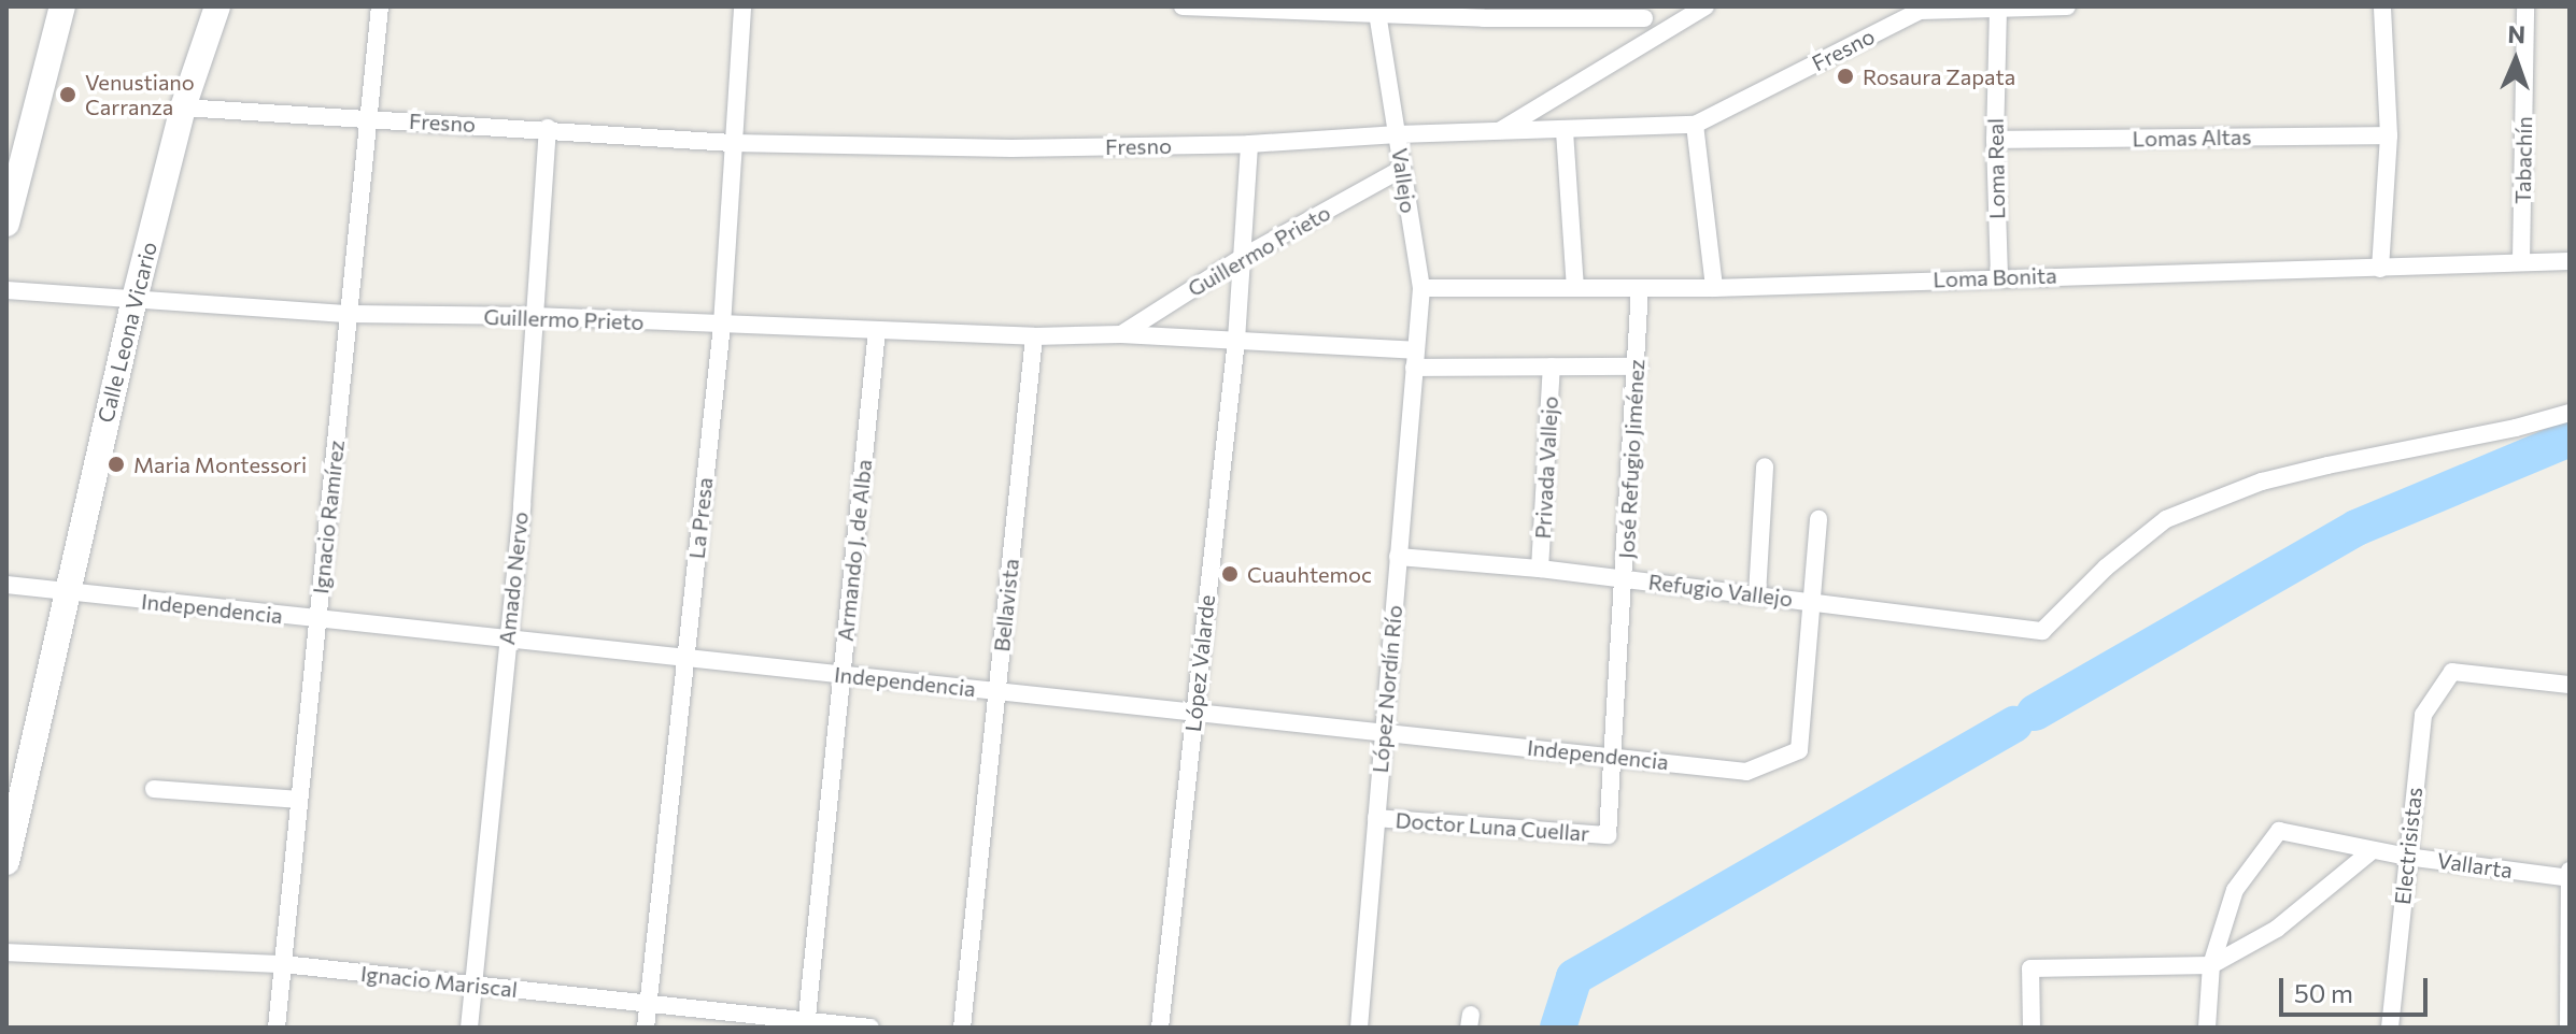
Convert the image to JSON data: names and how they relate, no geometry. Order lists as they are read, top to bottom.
{
  "streets": {
    "main road": ["Calle Leona Vicario"],
    "street": [
      "Fresno",
      "Lomas Altas",
      "Tabachín",
      "Loma Real",
      "Vallejo",
      "Guillermo Prieto",
      "Loma Bonita",
      "José Refugio Jiménez",
      "Privada Vallejo",
      "Ignacio Ramírez",
      "La Presa",
      "Armando J. de Alba",
      "Amado Nervo",
      "Refugio Vallejo",
      "Bellavista",
      "Independencia",
      "López Valarde",
      "López Nordín Río",
      "Doctor Luna Cuellar",
      "Electrisistas",
      "Vallarta",
      "Ignacio Mariscal"
    ]
  },
  "crossings": [
    ["Fresno", "Loma Real"],
    ["Fresno", "Vallejo"],
    ["Fresno", "Calle Leona Vicario"],
    ["Fresno", "Ignacio Ramírez"],
    ["Fresno", "La Presa"],
    ["Fresno", "Amado Nervo"],
    ["Fresno", "López Valarde"],
    ["Lomas Altas", "Loma Real"],
    ["Tabachín", "Loma Bonita"],
    ["Loma Real", "Loma Bonita"],
    ["Vallejo", "Guillermo Prieto"],
    ["Vallejo", "Loma Bonita"],
    ["Vallejo", "López Nordín Río"],
    ["Guillermo Prieto", "Calle Leona Vicario"],
    ["Guillermo Prieto", "José Refugio Jiménez"],
    ["Guillermo Prieto", "Privada Vallejo"],
    ["Guillermo Prieto", "Ignacio Ramírez"],
    ["Guillermo Prieto", "La Presa"],
    ["Guillermo Prieto", "Armando J. de Alba"],
    ["Guillermo Prieto", "Amado Nervo"],
    ["Guillermo Prieto", "Bellavista"],
    ["Guillermo Prieto", "López Valarde"],
    ["Guillermo Prieto", "López Nordín Río"],
    ["Loma Bonita", "José Refugio Jiménez"],
    ["Calle Leona Vicario", "Independencia"],
    ["José Refugio Jiménez", "Refugio Vallejo"],
    ["José Refugio Jiménez", "Independencia"],
    ["José Refugio Jiménez", "Doctor Luna Cuellar"],
    ["Privada Vallejo", "Refugio Vallejo"],
    ["Ignacio Ramírez", "Independencia"],
    ["Ignacio Ramírez", "Ignacio Mariscal"],
    ["La Presa", "Independencia"],
    ["La Presa", "Ignacio Mariscal"],
    ["Armando J. de Alba", "Independencia"],
    ["Armando J. de Alba", "Ignacio Mariscal"],
    ["Amado Nervo", "Independencia"],
    ["Amado Nervo", "Ignacio Mariscal"],
    ["Refugio Vallejo", "Independencia"],
    ["Refugio Vallejo", "López Nordín Río"],
    ["Bellavista", "Independencia"],
    ["Independencia", "López Valarde"],
    ["Independencia", "López Nordín Río"],
    ["López Nordín Río", "Doctor Luna Cuellar"],
    ["Electrisistas", "Vallarta"]
  ],
  "places": [
    "Rosaura Zapata",
    "Venustiano Carranza",
    "Maria Montessori",
    "Cuauhtemoc"
  ],
  "scale_bar": "50 m",
  "north": "top"
}
